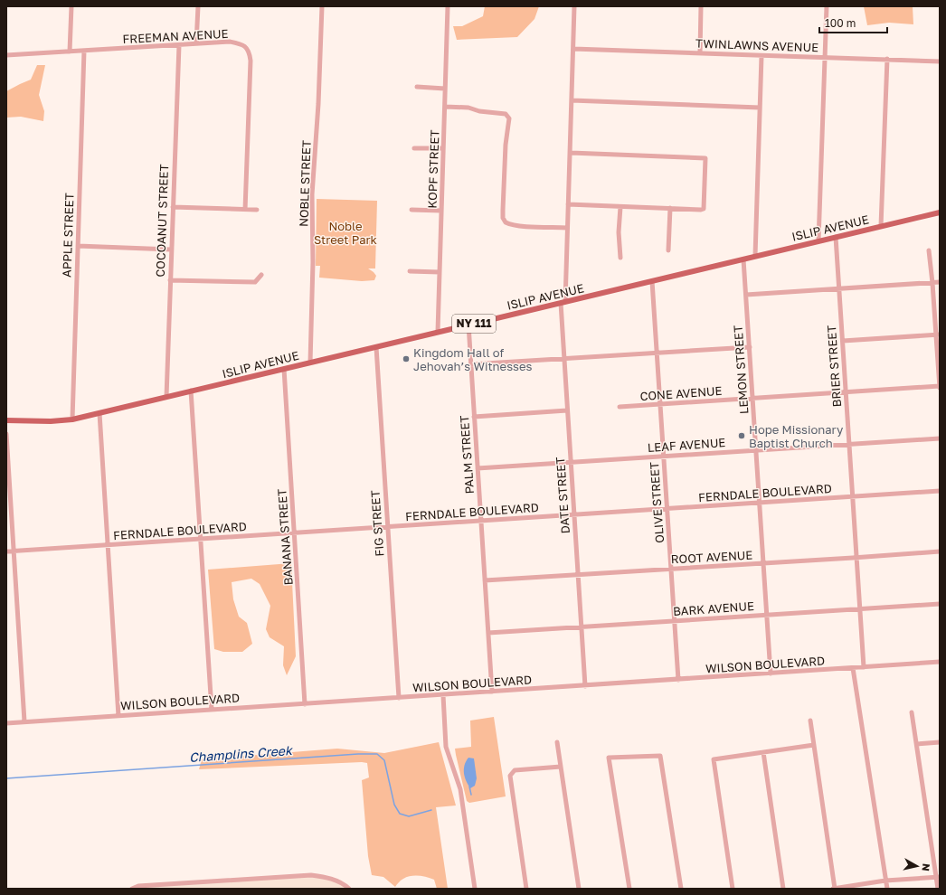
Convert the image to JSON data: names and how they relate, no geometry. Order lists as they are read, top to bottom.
{
  "streets": {
    "main road": ["ISLIP AVENUE", "NY 111"],
    "street": [
      "FREEMAN AVENUE",
      "TWINLAWNS AVENUE",
      "KOPF STREET",
      "NOBLE STREET",
      "COCOANUT STREET",
      "APPLE STREET",
      "BRIER STREET",
      "LEMON STREET",
      "CONE AVENUE",
      "LEAF AVENUE",
      "PALM STREET",
      "FERNDALE BOULEVARD",
      "DATE STREET",
      "OLIVE STREET",
      "FIG STREET",
      "BANANA STREET",
      "ROOT AVENUE",
      "BARK AVENUE",
      "WILSON BOULEVARD"
    ]
  },
  "crossings": [
    ["FREEMAN AVENUE", "COCOANUT STREET"],
    ["FREEMAN AVENUE", "APPLE STREET"],
    ["TWINLAWNS AVENUE", "DATE STREET"],
    ["KOPF STREET", "ISLIP AVENUE"],
    ["NOBLE STREET", "ISLIP AVENUE"],
    ["COCOANUT STREET", "ISLIP AVENUE"],
    ["ISLIP AVENUE", "APPLE STREET"],
    ["ISLIP AVENUE", "BRIER STREET"],
    ["ISLIP AVENUE", "LEMON STREET"],
    ["ISLIP AVENUE", "PALM STREET"],
    ["ISLIP AVENUE", "DATE STREET"],
    ["ISLIP AVENUE", "OLIVE STREET"],
    ["ISLIP AVENUE", "FIG STREET"],
    ["ISLIP AVENUE", "BANANA STREET"],
    ["BRIER STREET", "CONE AVENUE"],
    ["BRIER STREET", "LEAF AVENUE"],
    ["BRIER STREET", "FERNDALE BOULEVARD"],
    ["BRIER STREET", "ROOT AVENUE"],
    ["BRIER STREET", "BARK AVENUE"],
    ["BRIER STREET", "WILSON BOULEVARD"],
    ["LEMON STREET", "CONE AVENUE"],
    ["LEMON STREET", "LEAF AVENUE"],
    ["LEMON STREET", "FERNDALE BOULEVARD"],
    ["LEMON STREET", "ROOT AVENUE"],
    ["LEMON STREET", "BARK AVENUE"],
    ["LEMON STREET", "WILSON BOULEVARD"],
    ["CONE AVENUE", "OLIVE STREET"],
    ["LEAF AVENUE", "PALM STREET"],
    ["LEAF AVENUE", "DATE STREET"],
    ["LEAF AVENUE", "OLIVE STREET"],
    ["PALM STREET", "FERNDALE BOULEVARD"],
    ["PALM STREET", "ROOT AVENUE"],
    ["PALM STREET", "BARK AVENUE"],
    ["PALM STREET", "WILSON BOULEVARD"],
    ["FERNDALE BOULEVARD", "DATE STREET"],
    ["FERNDALE BOULEVARD", "OLIVE STREET"],
    ["FERNDALE BOULEVARD", "FIG STREET"],
    ["FERNDALE BOULEVARD", "BANANA STREET"],
    ["DATE STREET", "ROOT AVENUE"],
    ["DATE STREET", "BARK AVENUE"],
    ["DATE STREET", "WILSON BOULEVARD"],
    ["OLIVE STREET", "ROOT AVENUE"],
    ["OLIVE STREET", "BARK AVENUE"],
    ["OLIVE STREET", "WILSON BOULEVARD"],
    ["FIG STREET", "WILSON BOULEVARD"],
    ["BANANA STREET", "WILSON BOULEVARD"]
  ],
  "water": ["Champlins Creek"],
  "parks": ["Noble Street Park"],
  "places": ["Kingdom Hall of Jehovah’s Witnesses", "Hope Missionary Baptist Church"],
  "scale_bar": "100 m",
  "north": "right"
}
